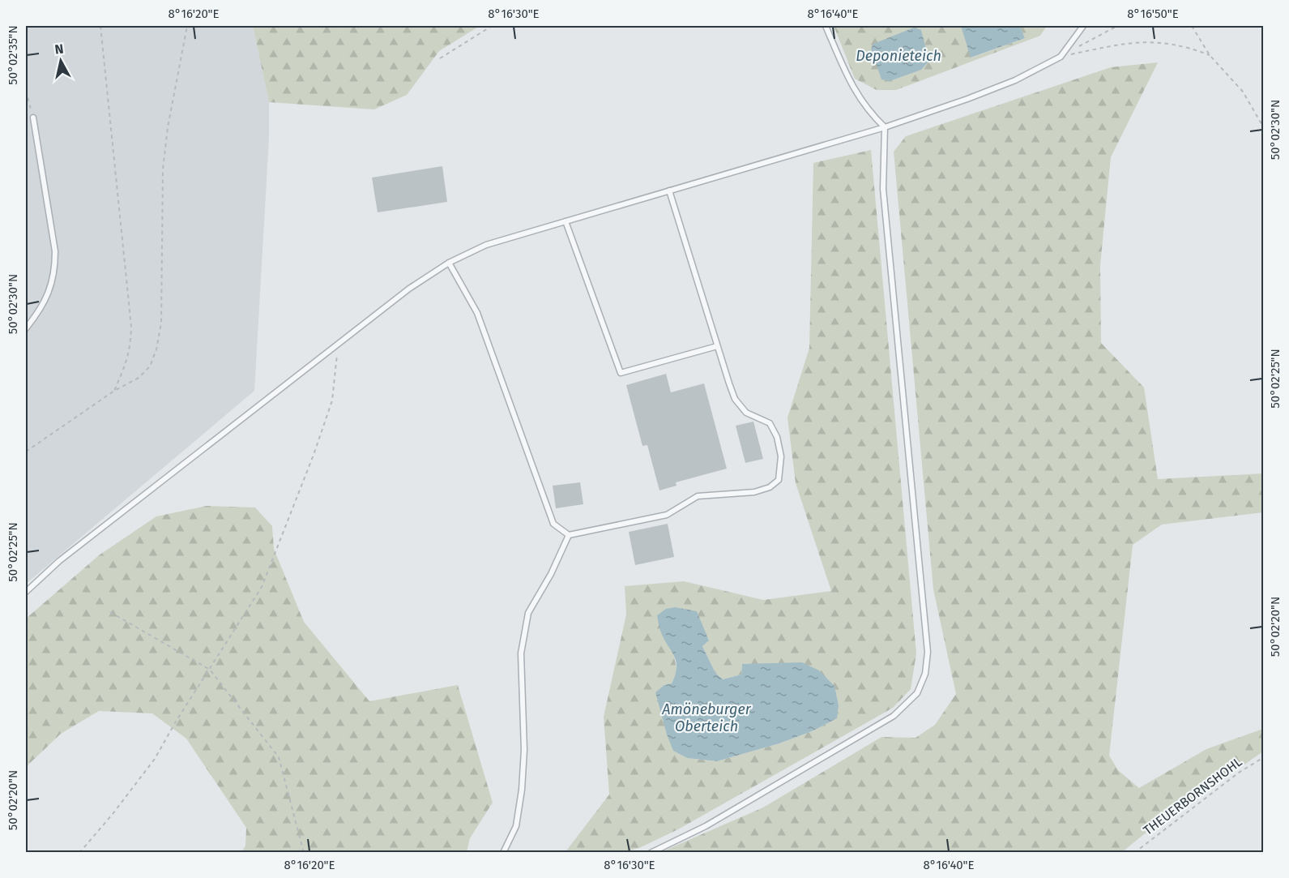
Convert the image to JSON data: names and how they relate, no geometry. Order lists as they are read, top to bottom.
{
  "streets": {
    "path": ["THEUERBORNSHOHL"]
  },
  "water": ["Deponieteich", "Amöneburger Oberteich"],
  "north": "top",
  "coordinates": [
    "8°16'20\"E",
    "8°16'30\"E",
    "8°16'40\"E",
    "8°16'50\"E",
    "50°02'35\"N",
    "50°02'30\"N",
    "50°02'25\"N",
    "50°02'20\"N"
  ]
}
